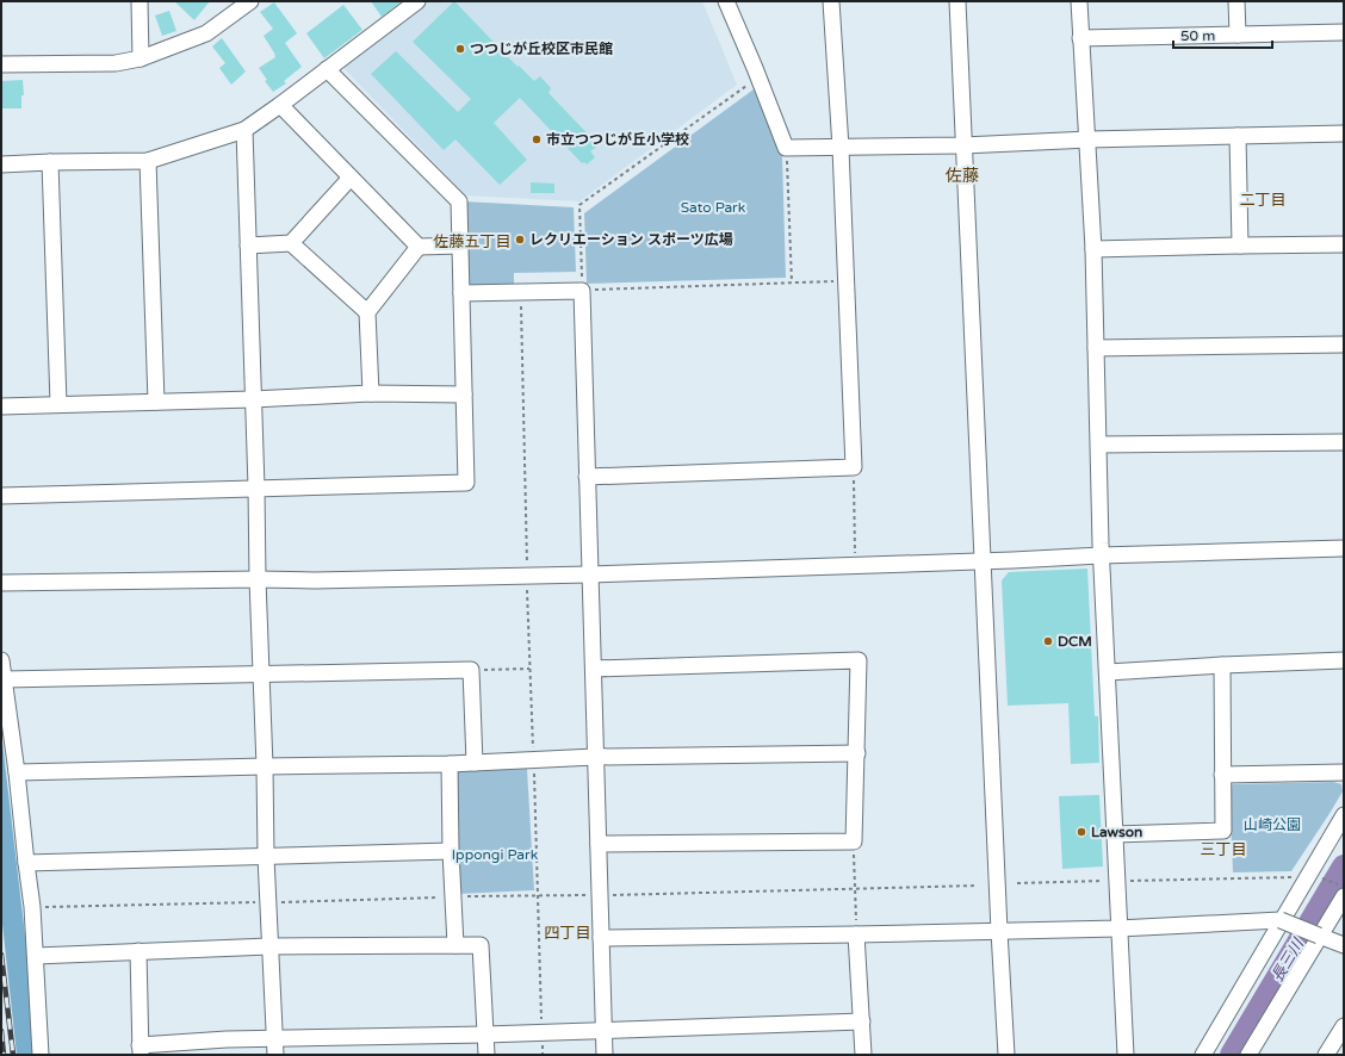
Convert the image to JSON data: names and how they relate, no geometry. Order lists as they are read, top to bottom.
{
  "districts": [
    "佐藤",
    "二丁目",
    "佐藤五丁目",
    "三丁目",
    "四丁目"
  ],
  "water": ["長三川"],
  "parks": ["Sato Park", "山崎公園", "Ippongi Park"],
  "places": [
    "つつじが丘校区市民館",
    "市立つつじが丘小学校",
    "レクリエーション スポーツ広場",
    "DCM",
    "Lawson"
  ],
  "scale_bar": "50 m"
}
